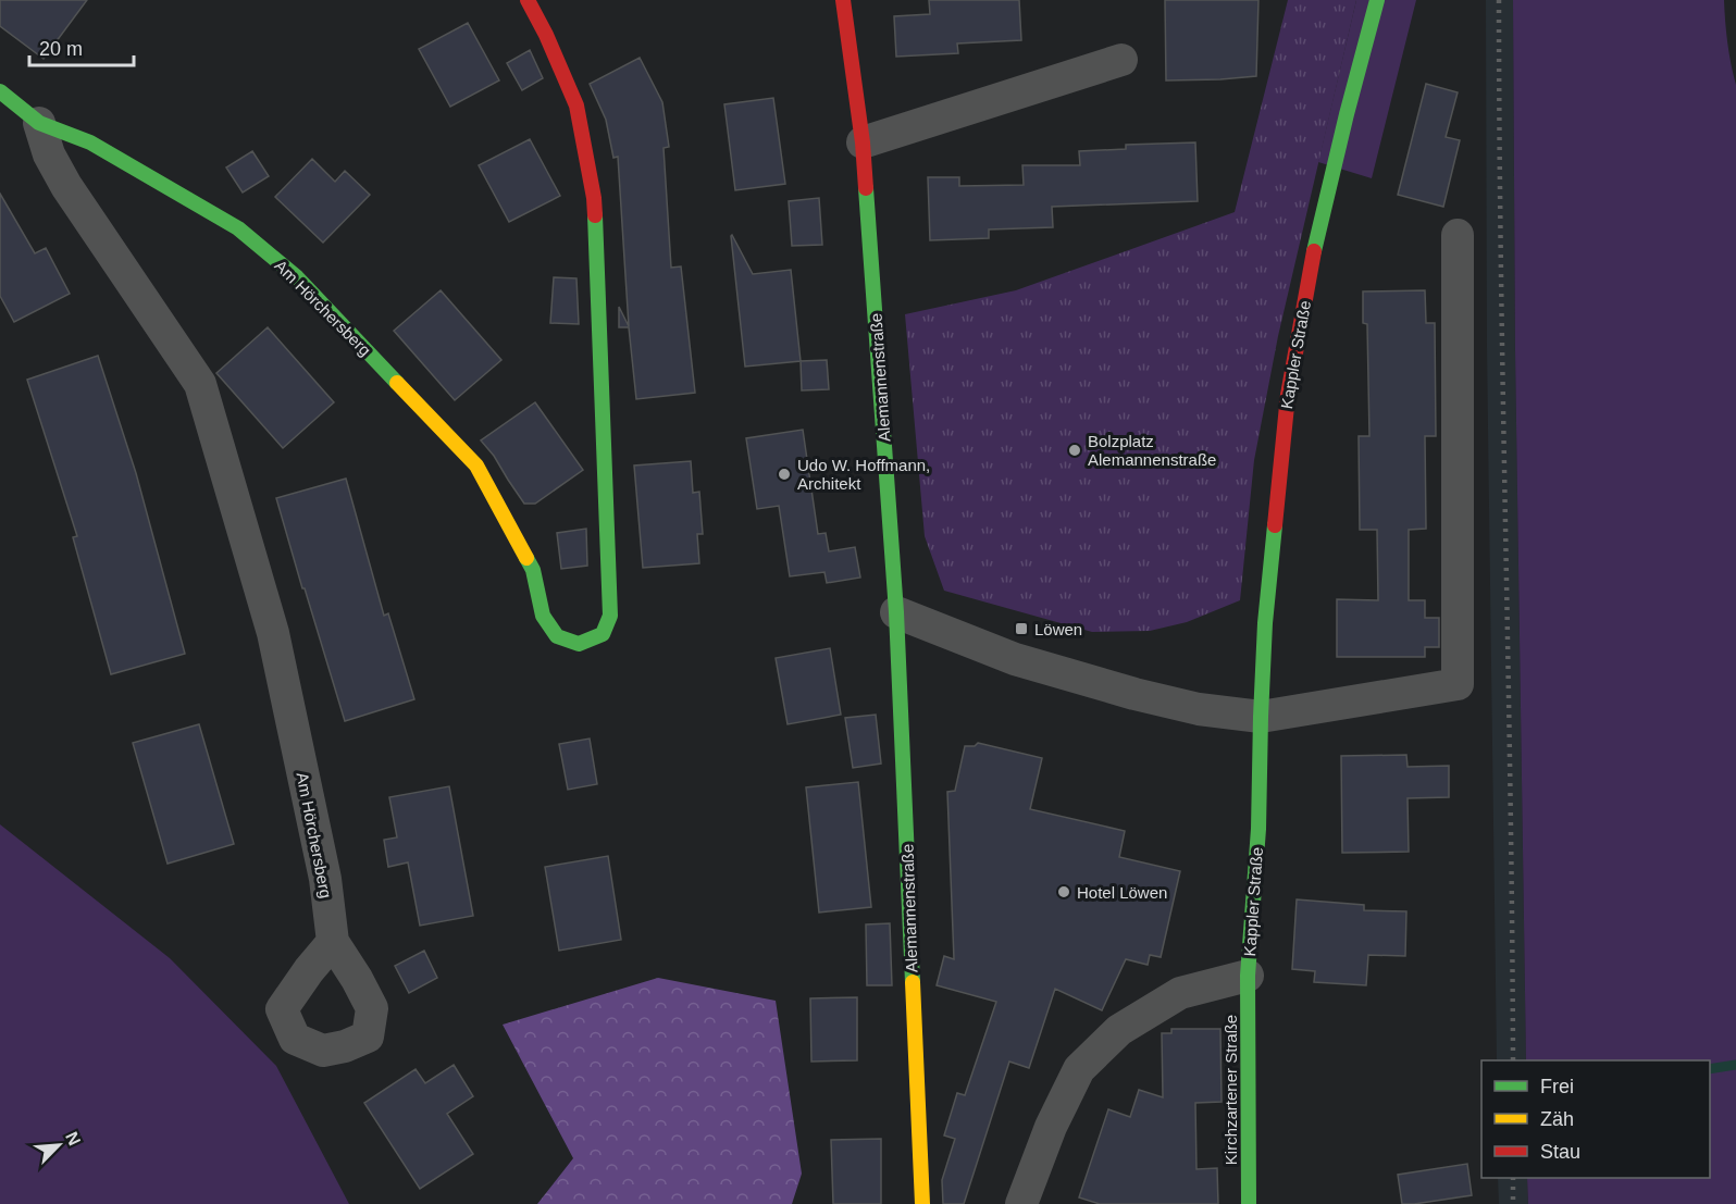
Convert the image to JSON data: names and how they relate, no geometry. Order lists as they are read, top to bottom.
{
  "streets": {
    "street": [
      "Am Hörchersberg",
      "Kappler Straße",
      "Alemannenstraße",
      "Kirchzartener Straße"
    ]
  },
  "crossings": [
    ["Kappler Straße", "Kirchzartener Straße"]
  ],
  "places": {
    "other": ["Bolzplatz Alemannenstraße", "Udo W. Hoffmann, Architekt", "Hotel Löwen"],
    "transit": ["Löwen"]
  },
  "legend": ["Frei", "Zäh", "Stau"],
  "scale_bar": "20 m",
  "north": "top right"
}
